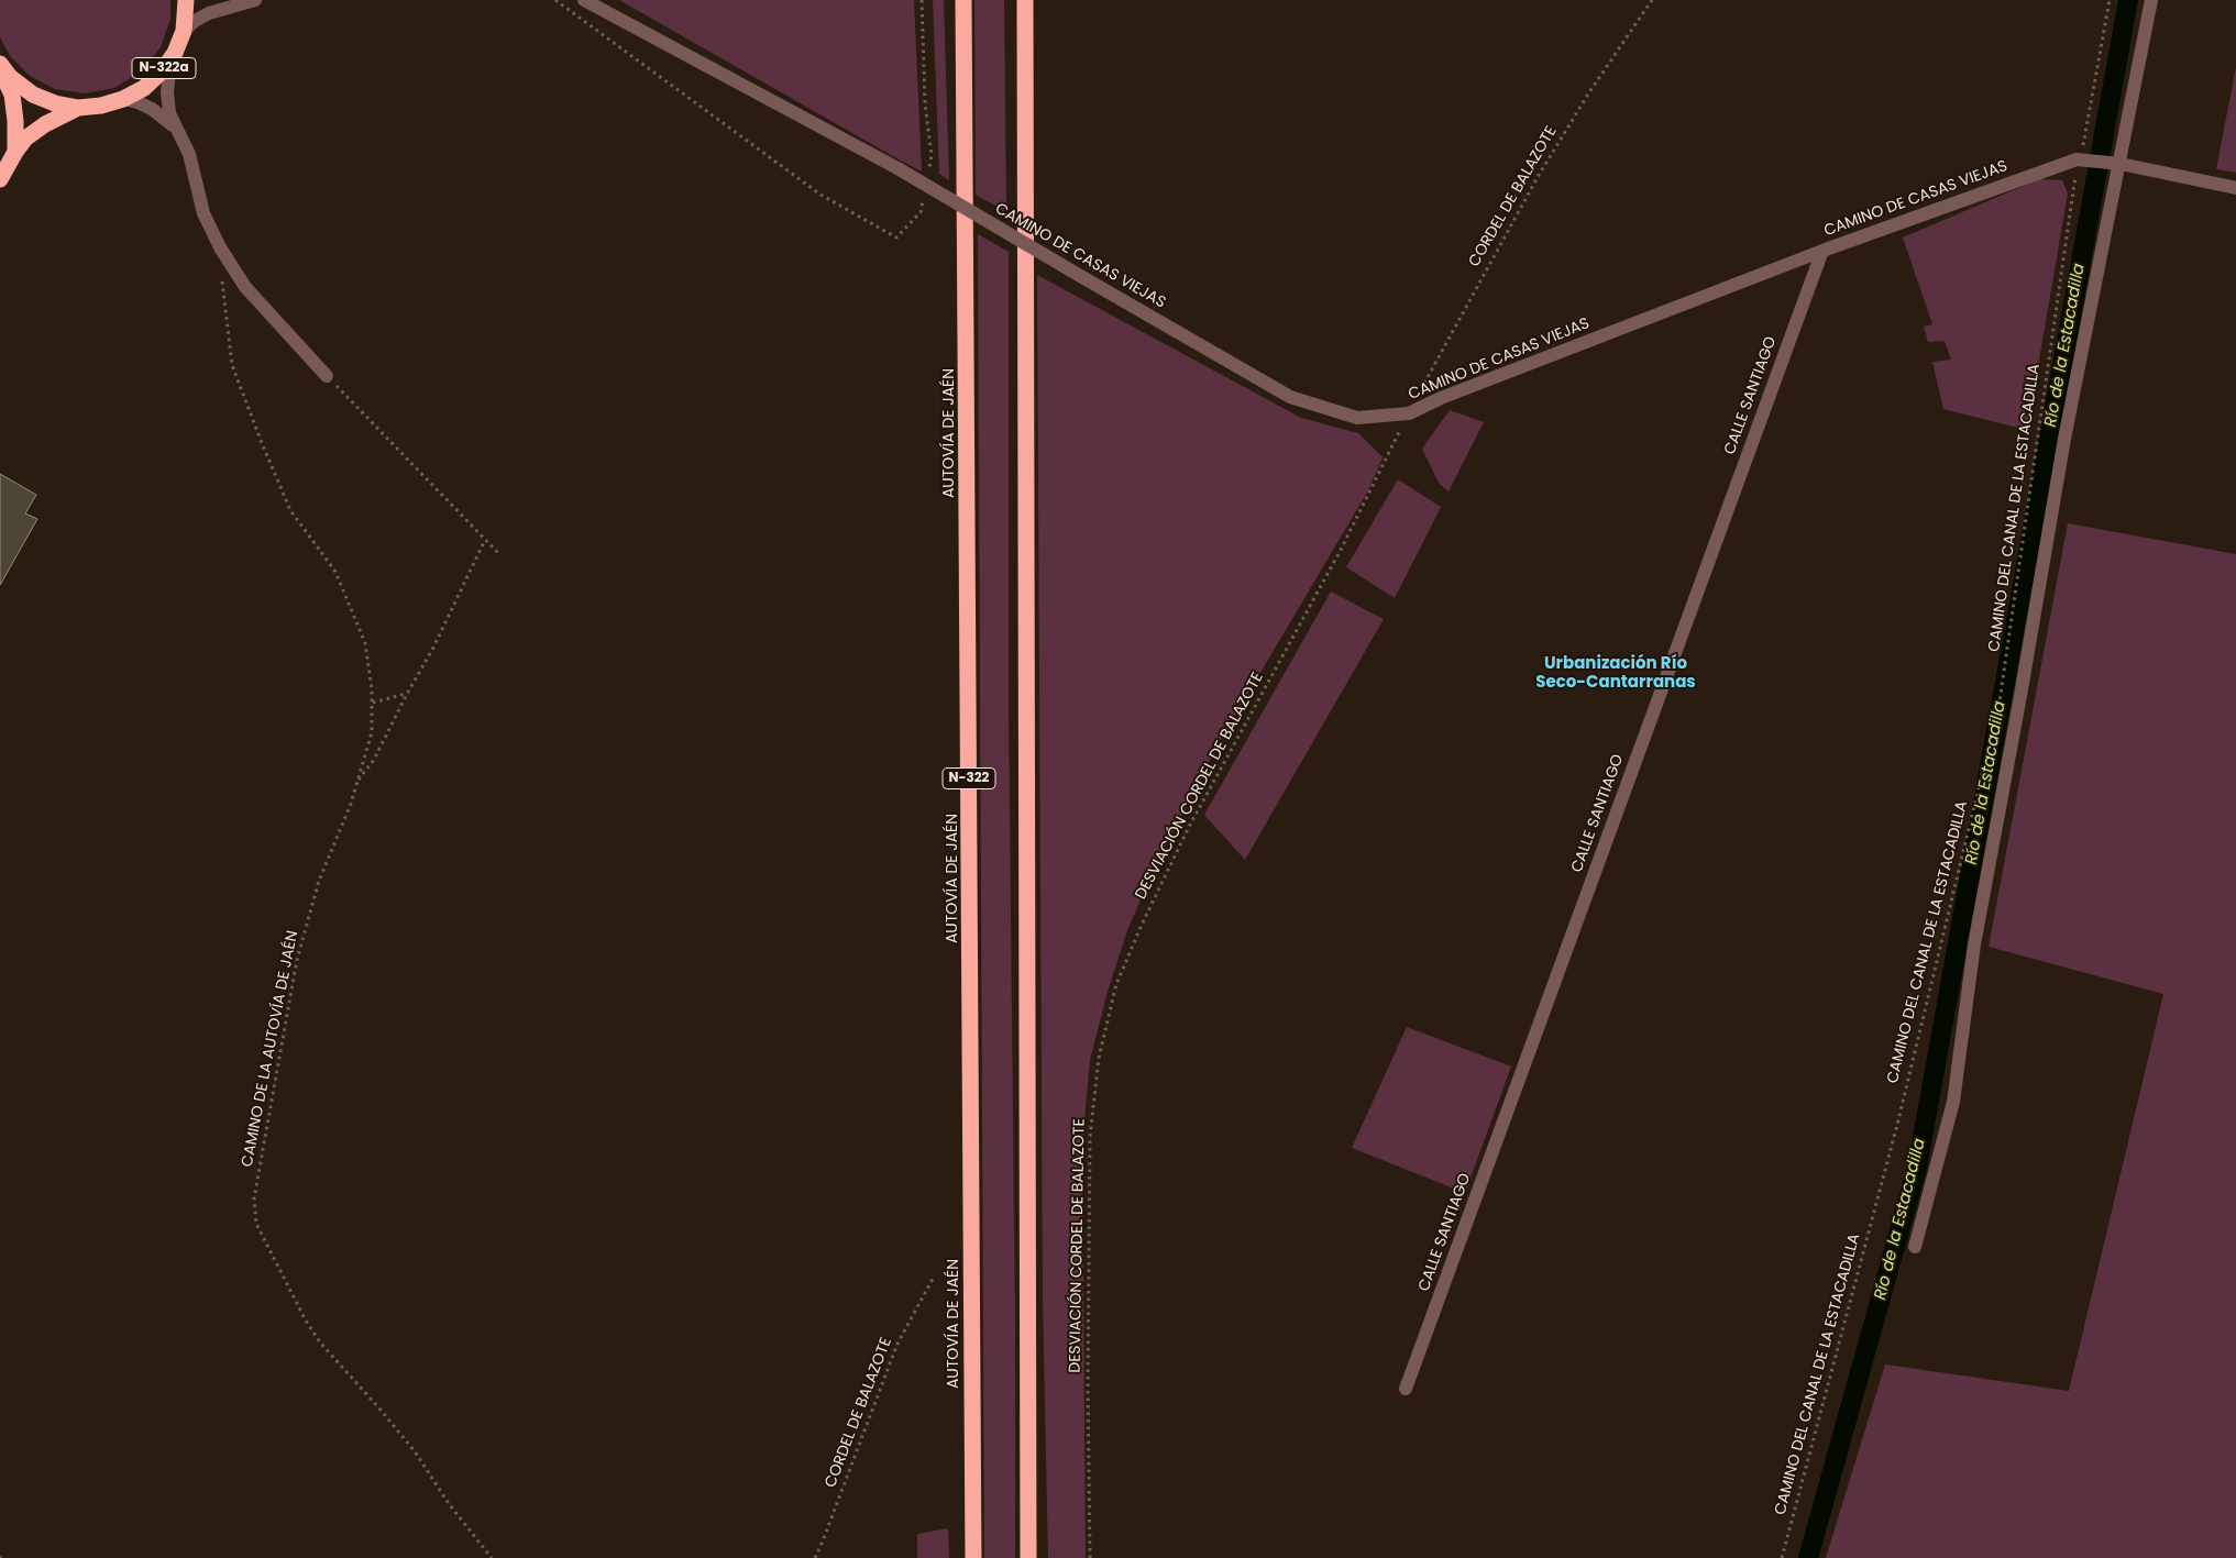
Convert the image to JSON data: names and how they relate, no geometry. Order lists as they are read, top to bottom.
{
  "streets": {
    "highway": ["N-322a", "AUTOVÍA DE JAÉN", "N-322"],
    "street": ["CAMINO DE CASAS VIEJAS", "CALLE SANTIAGO"],
    "path": [
      "CORDEL DE BALAZOTE",
      "CAMINO DEL CANAL DE LA ESTACADILLA",
      "DESVIACIÓN CORDEL DE BALAZOTE",
      "CAMINO DE LA AUTOVÍA DE JAÉN"
    ]
  },
  "crossings": [
    ["CORDEL DE BALAZOTE", "CAMINO DE CASAS VIEJAS"],
    ["CORDEL DE BALAZOTE", "DESVIACIÓN CORDEL DE BALAZOTE"],
    ["CAMINO DE CASAS VIEJAS", "CALLE SANTIAGO"],
    ["CAMINO DE CASAS VIEJAS", "CAMINO DEL CANAL DE LA ESTACADILLA"],
    ["CAMINO DE CASAS VIEJAS", "DESVIACIÓN CORDEL DE BALAZOTE"]
  ],
  "districts": ["Urbanización Río Seco-Cantarranas"],
  "water": ["Río de la Estacadilla"]
}
